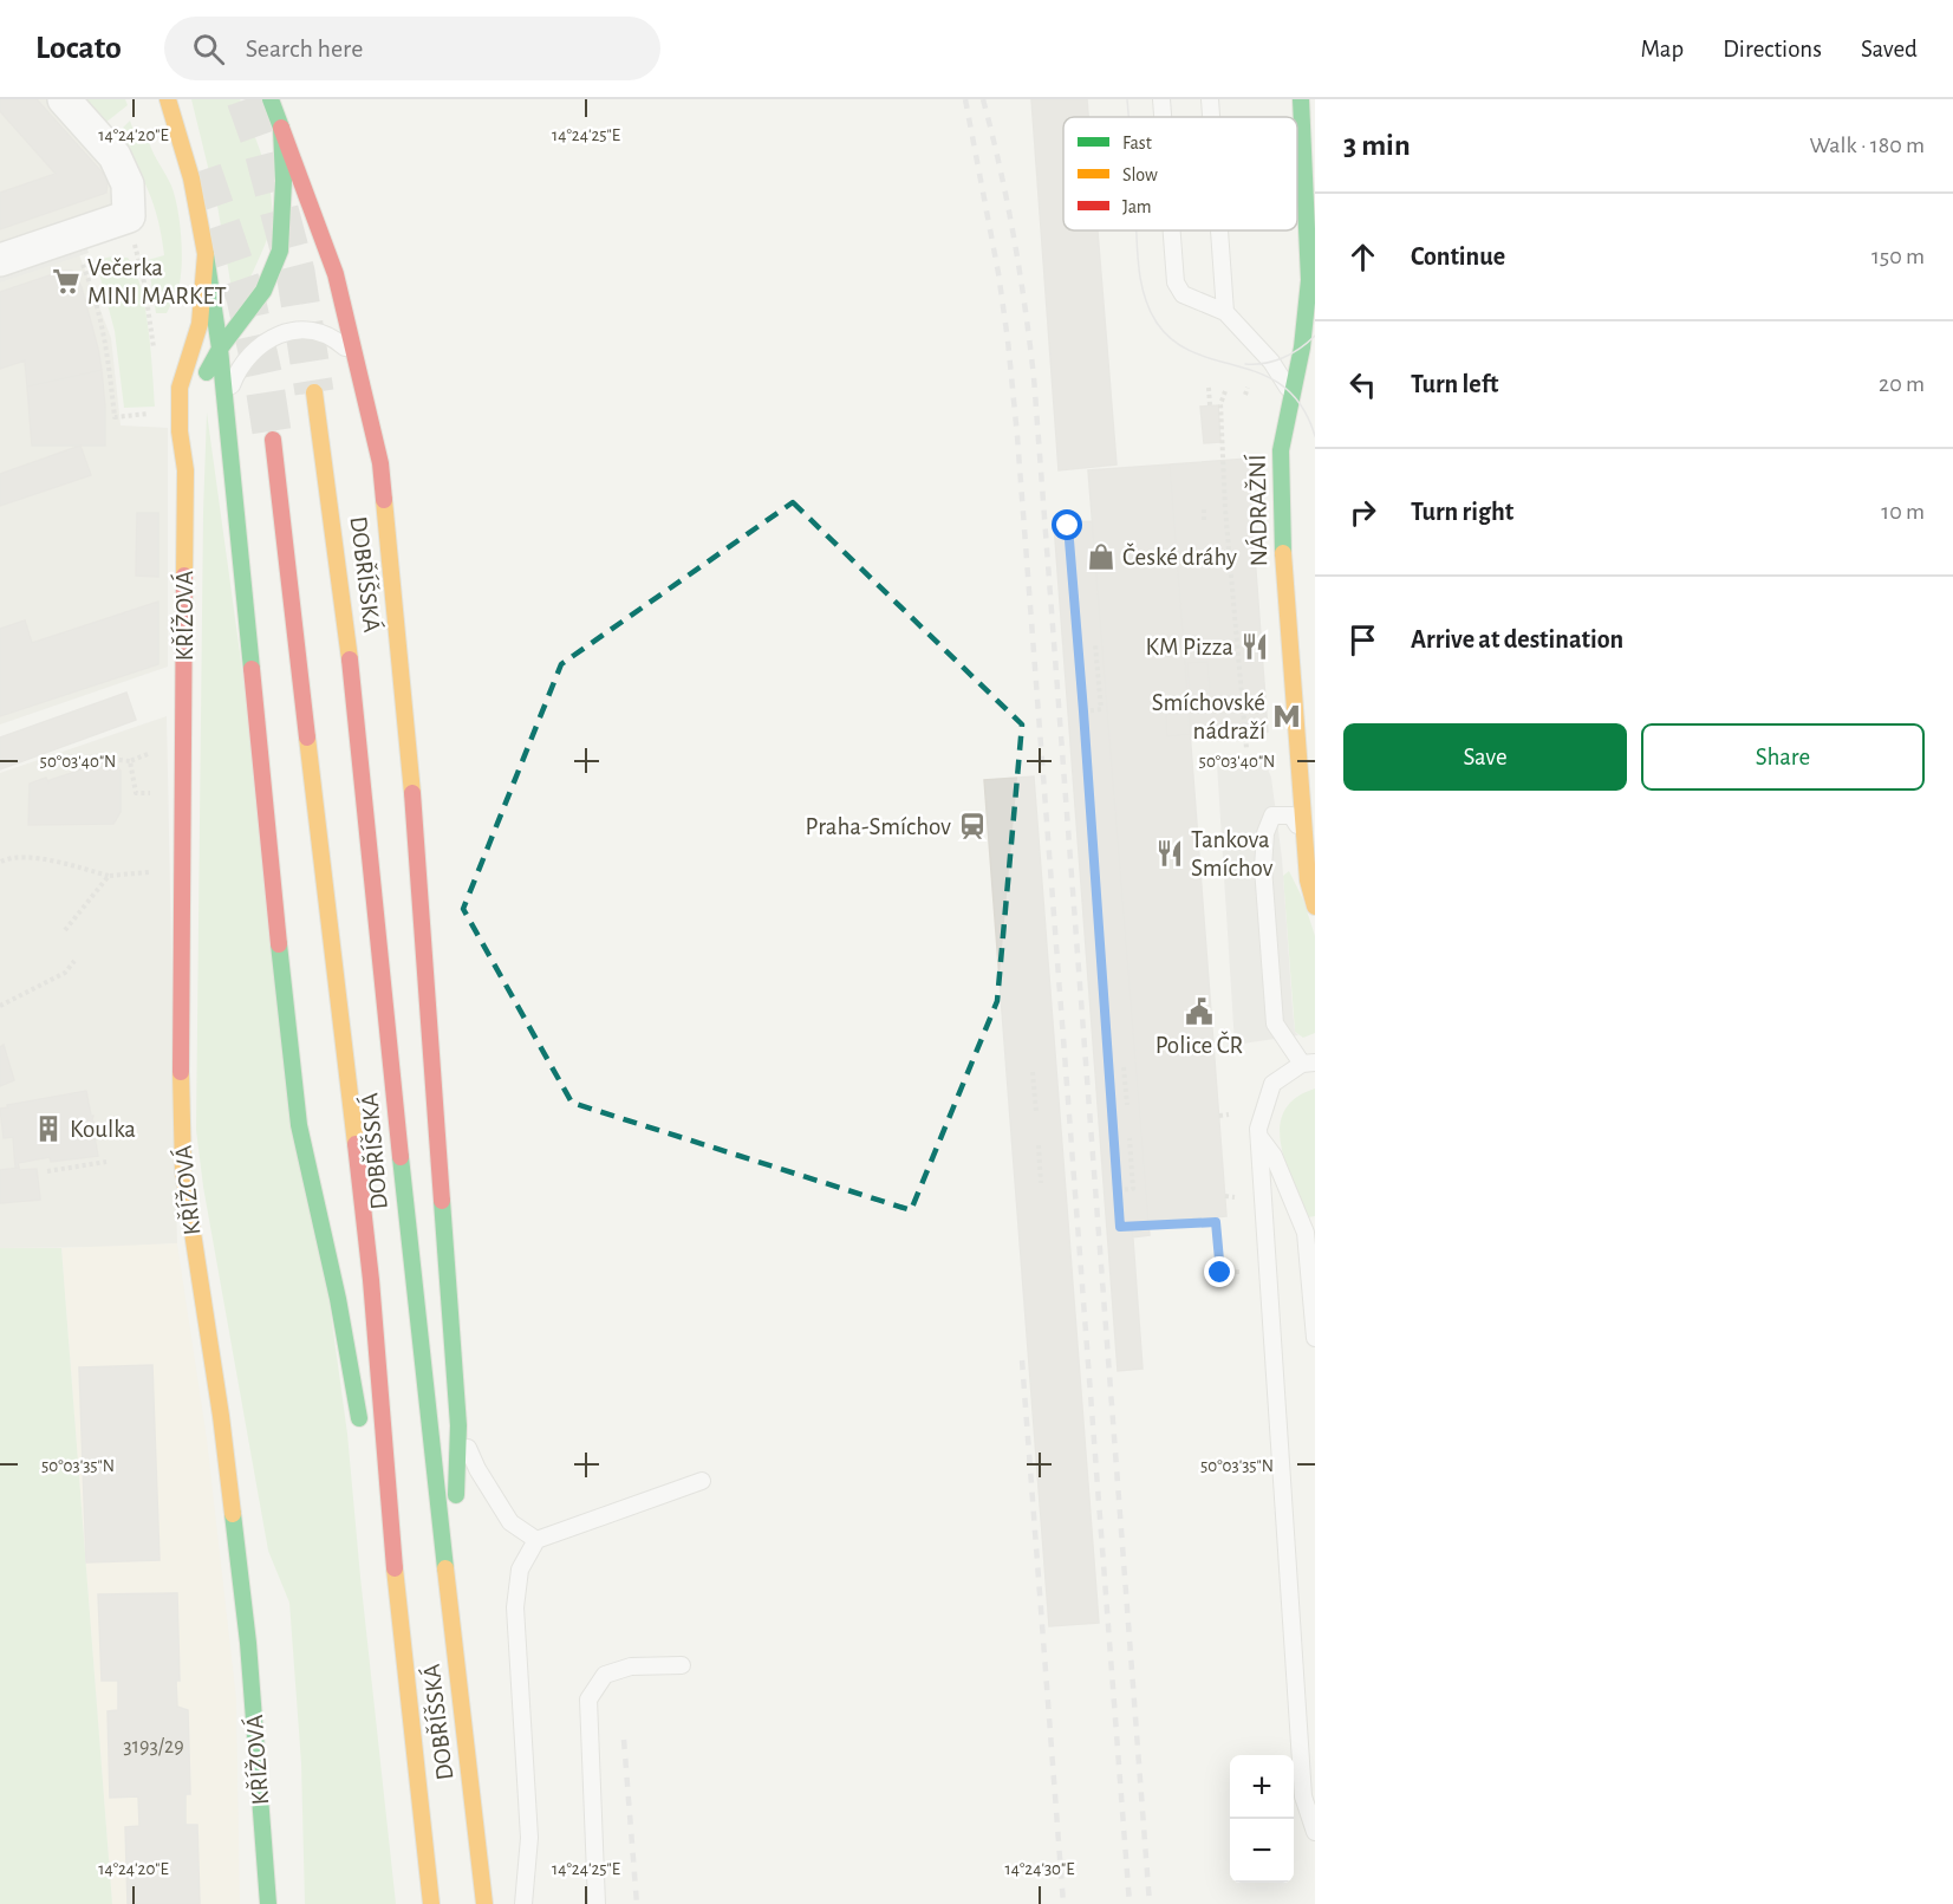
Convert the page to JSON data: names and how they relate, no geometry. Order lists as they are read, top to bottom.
{
  "streets": {
    "main road": ["NÁDRAŽNÍ", "DOBŘÍŠSKÁ", "KŘÍŽOVÁ"]
  },
  "places": {
    "supermarket": ["Večerka MINI MARKET"],
    "shop": ["České dráhy"],
    "restaurant": ["KM Pizza", "Tankova Smíchov"],
    "metro station": ["Smíchovské nádraží"],
    "station": ["Praha-Smíchov"],
    "public building": ["Police ČR"],
    "building": ["Koulka"]
  },
  "house_numbers": ["3193/29"],
  "legend": ["Fast", "Slow", "Jam"],
  "page": {
    "header": "Locato",
    "search": "Search here",
    "nav": ["Map", "Directions", "Saved"],
    "heading": ["3 min", "Walk · 180 m"],
    "list": [
      ["Continue", "150 m"],
      ["Turn left", "20 m"],
      ["Turn right", "10 m"],
      "Arrive at destination"
    ],
    "buttons": ["Save", "Share"],
    "map_buttons": ["+", "−"]
  },
  "coordinates": [
    "14°24'20\"E",
    "14°24'25\"E",
    "50°03'40\"N",
    "50°03'35\"N",
    "14°24'30\"E"
  ]
}
